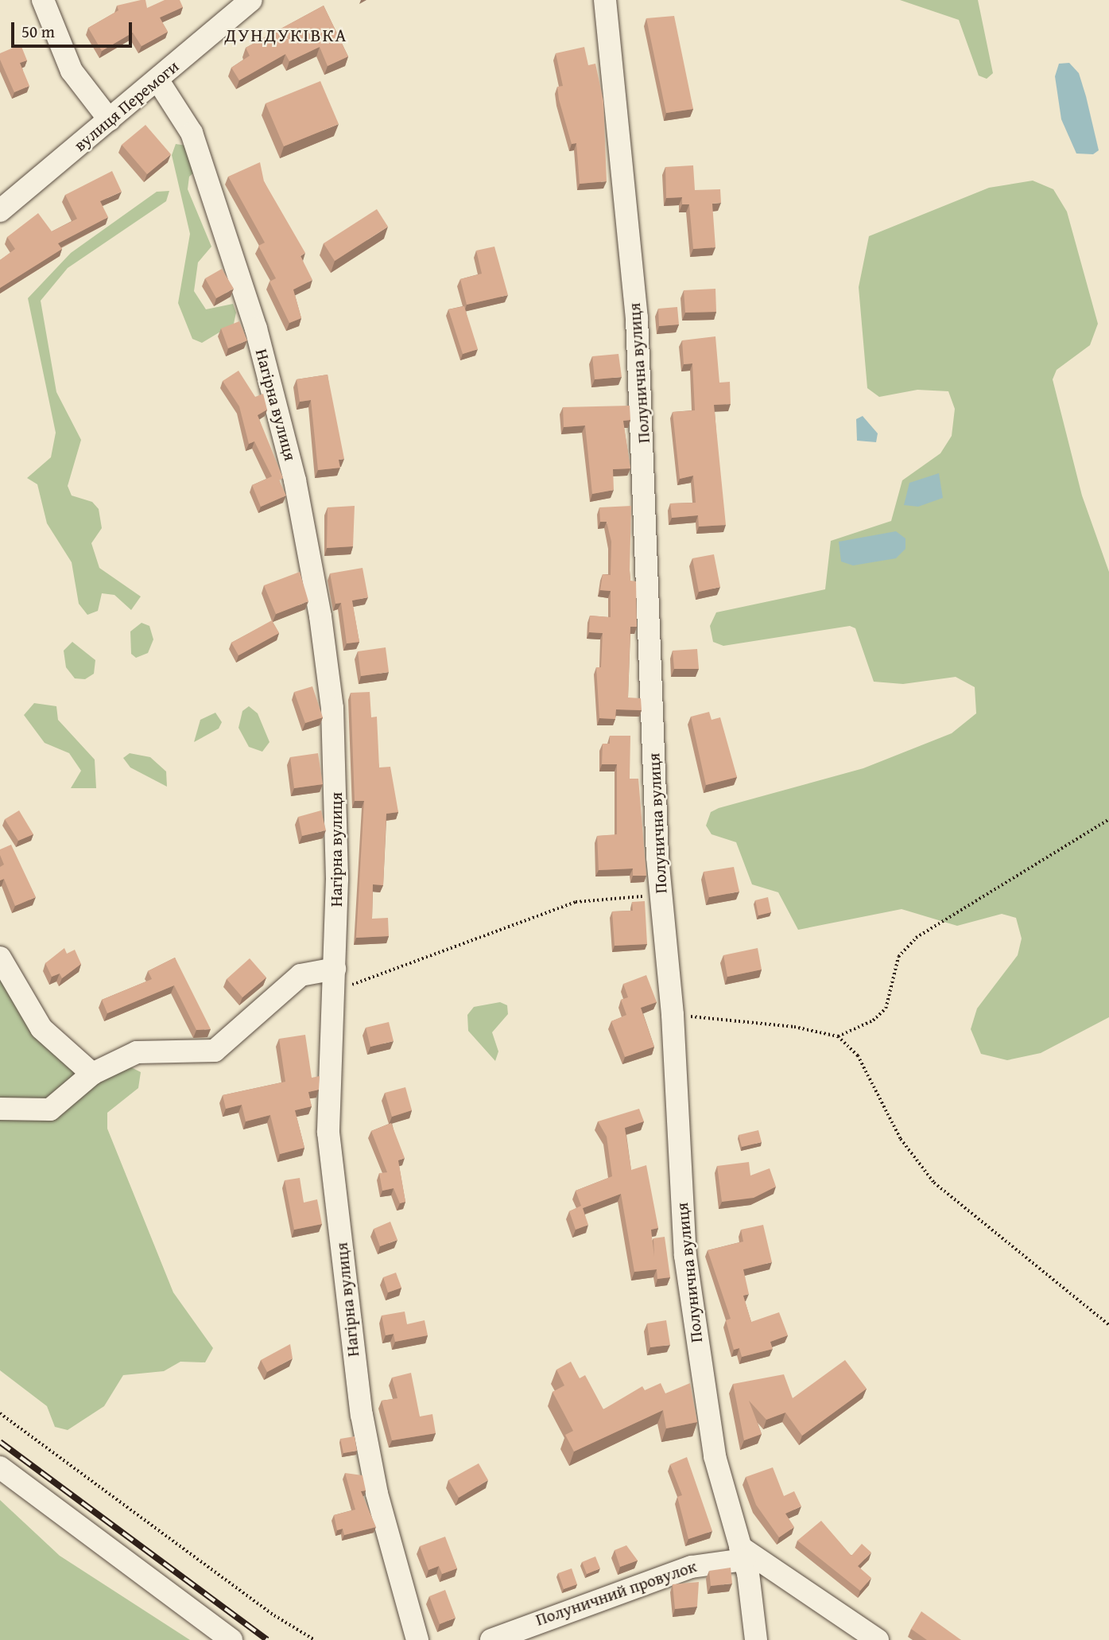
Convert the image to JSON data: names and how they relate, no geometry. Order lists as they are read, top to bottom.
{
  "streets": {
    "street": [
      "вулиця Перемоги",
      "Полунична вулиця",
      "Нагірна вулиця",
      "Полуничний провулок"
    ]
  },
  "crossings": [
    ["вулиця Перемоги", "Нагірна вулиця"],
    ["Полунична вулиця", "Полуничний провулок"]
  ],
  "districts": ["ДУНДУКІВКА"],
  "scale_bar": "50 m"
}
